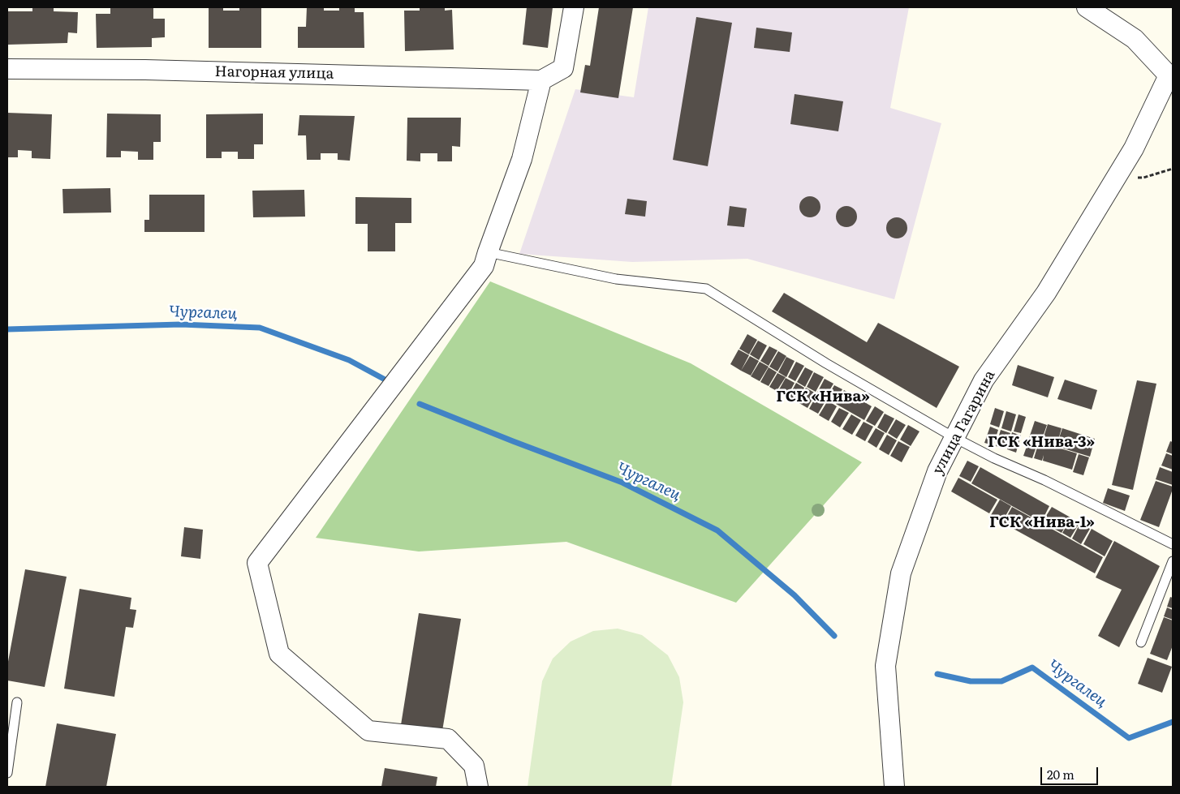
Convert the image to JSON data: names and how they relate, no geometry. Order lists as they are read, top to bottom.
{
  "streets": {
    "street": ["Нагорная улица", "улица Гагарина"]
  },
  "districts": ["ГСК «Нива»", "ГСК «Нива-3»", "ГСК «Нива-1»"],
  "water": ["Чургалец"],
  "scale_bar": "20 m"
}
